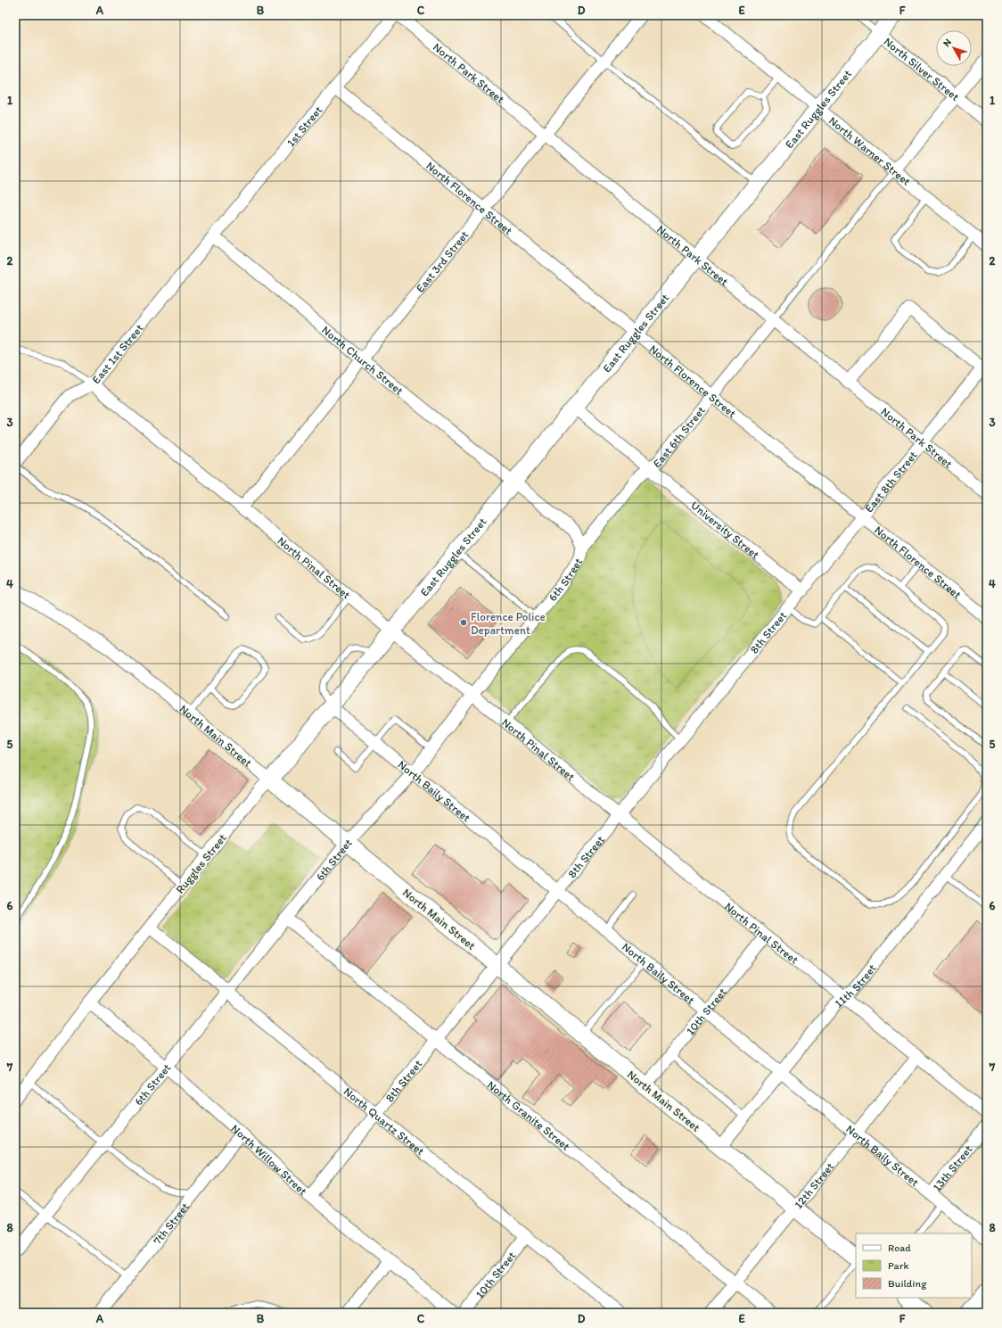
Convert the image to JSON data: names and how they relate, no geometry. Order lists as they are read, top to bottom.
{
  "streets": {
    "street": [
      "North Silver Street",
      "North Park Street",
      "East Ruggles Street",
      "1st Street",
      "North Warner Street",
      "North Florence Street",
      "East 3rd Street",
      "East 1st Street",
      "North Church Street",
      "East 6th Street",
      "East 8th Street",
      "University Street",
      "North Pinal Street",
      "6th Street",
      "8th Street",
      "North Main Street",
      "North Baily Street",
      "Ruggles Street",
      "11th Street",
      "10th Street",
      "North Granite Street",
      "North Quartz Street",
      "North Willow Street",
      "13th Street",
      "12th Street",
      "7th Street"
    ]
  },
  "crossings": [
    ["North Silver Street", "East Ruggles Street"],
    ["North Park Street", "East Ruggles Street"],
    ["North Park Street", "East 3rd Street"],
    ["North Park Street", "East 6th Street"],
    ["North Park Street", "East 8th Street"],
    ["East Ruggles Street", "North Warner Street"],
    ["East Ruggles Street", "North Florence Street"],
    ["East Ruggles Street", "North Church Street"],
    ["East Ruggles Street", "University Street"],
    ["East Ruggles Street", "North Pinal Street"],
    ["East Ruggles Street", "Ruggles Street"],
    ["1st Street", "North Florence Street"],
    ["1st Street", "East 1st Street"],
    ["1st Street", "North Church Street"],
    ["North Florence Street", "East 3rd Street"],
    ["North Florence Street", "East 6th Street"],
    ["North Florence Street", "East 8th Street"],
    ["North Florence Street", "8th Street"],
    ["East 3rd Street", "North Church Street"],
    ["East 3rd Street", "North Pinal Street"],
    ["East 1st Street", "North Church Street"],
    ["East 1st Street", "North Pinal Street"],
    ["North Church Street", "6th Street"],
    ["East 6th Street", "University Street"],
    ["East 6th Street", "6th Street"],
    ["East 8th Street", "8th Street"],
    ["University Street", "6th Street"],
    ["University Street", "8th Street"],
    ["North Pinal Street", "6th Street"],
    ["North Pinal Street", "8th Street"],
    ["North Pinal Street", "Ruggles Street"],
    ["North Pinal Street", "11th Street"],
    ["North Pinal Street", "10th Street"],
    ["North Pinal Street", "12th Street"],
    ["6th Street", "North Main Street"],
    ["6th Street", "North Baily Street"],
    ["6th Street", "North Granite Street"],
    ["6th Street", "North Quartz Street"],
    ["6th Street", "North Willow Street"],
    ["8th Street", "North Main Street"],
    ["8th Street", "North Baily Street"],
    ["8th Street", "North Granite Street"],
    ["8th Street", "North Quartz Street"],
    ["8th Street", "North Willow Street"],
    ["North Main Street", "Ruggles Street"],
    ["North Main Street", "11th Street"],
    ["North Main Street", "10th Street"],
    ["North Main Street", "12th Street"],
    ["North Baily Street", "Ruggles Street"],
    ["North Baily Street", "11th Street"],
    ["North Baily Street", "10th Street"],
    ["North Baily Street", "13th Street"],
    ["North Baily Street", "12th Street"],
    ["Ruggles Street", "North Quartz Street"],
    ["Ruggles Street", "North Willow Street"],
    ["10th Street", "North Quartz Street"],
    ["North Granite Street", "12th Street"],
    ["North Willow Street", "7th Street"]
  ],
  "places": ["Florence Police Department"],
  "legend": ["Road", "Park", "Building"],
  "north": "top left",
  "grid": {
    "columns": [
      "A",
      "B",
      "C",
      "D",
      "E",
      "F"
    ],
    "rows": [
      "1",
      "2",
      "3",
      "4",
      "5",
      "6",
      "7",
      "8"
    ]
  }
}
